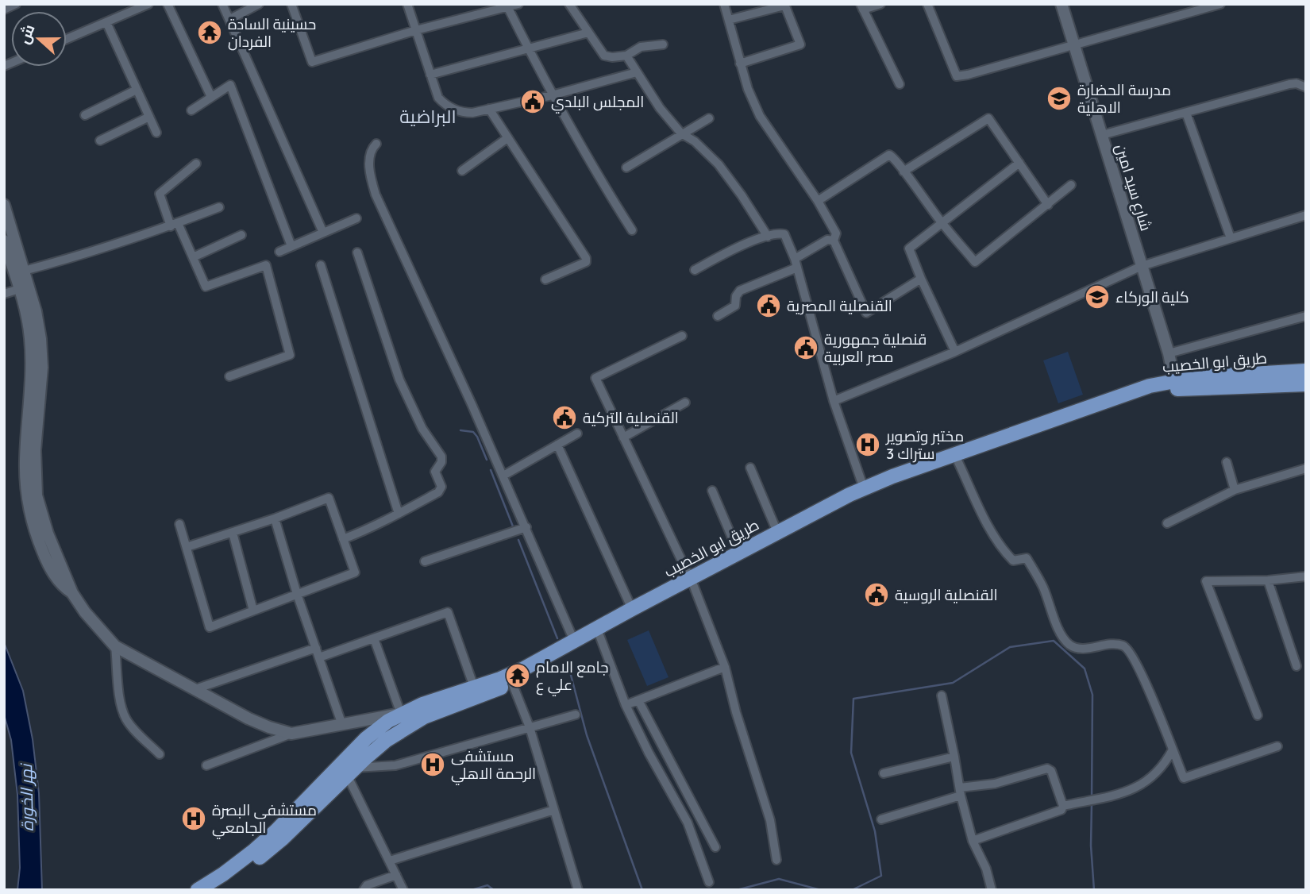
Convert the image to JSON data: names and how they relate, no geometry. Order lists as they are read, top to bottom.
{
  "streets": {
    "main road": ["طريق ابو الخصيب"],
    "street": ["شارع سيد امين"]
  },
  "crossings": [
    ["شارع سيد امين", "طريق ابو الخصيب"]
  ],
  "districts": ["البراضية"],
  "water": ["نهر الخورة"],
  "places": {
    "temple": ["حسينية السادة الفردان", "جامع الامام علي ع"],
    "school or university": ["مدرسة الحضارة الاهلية", "كلية الوركاء"],
    "public building": [
      "المجلس البلدي",
      "القنصلية المصرية",
      "قنصلية جمهورية مصر العربية",
      "القنصلية التركية",
      "القنصلية الروسية"
    ],
    "hospital": ["مختبر وتصوير ستراك 3", "مستشفى الرحمة الاهلي", "مستشفى البصرة الجامعي"]
  },
  "north": "left"
}
